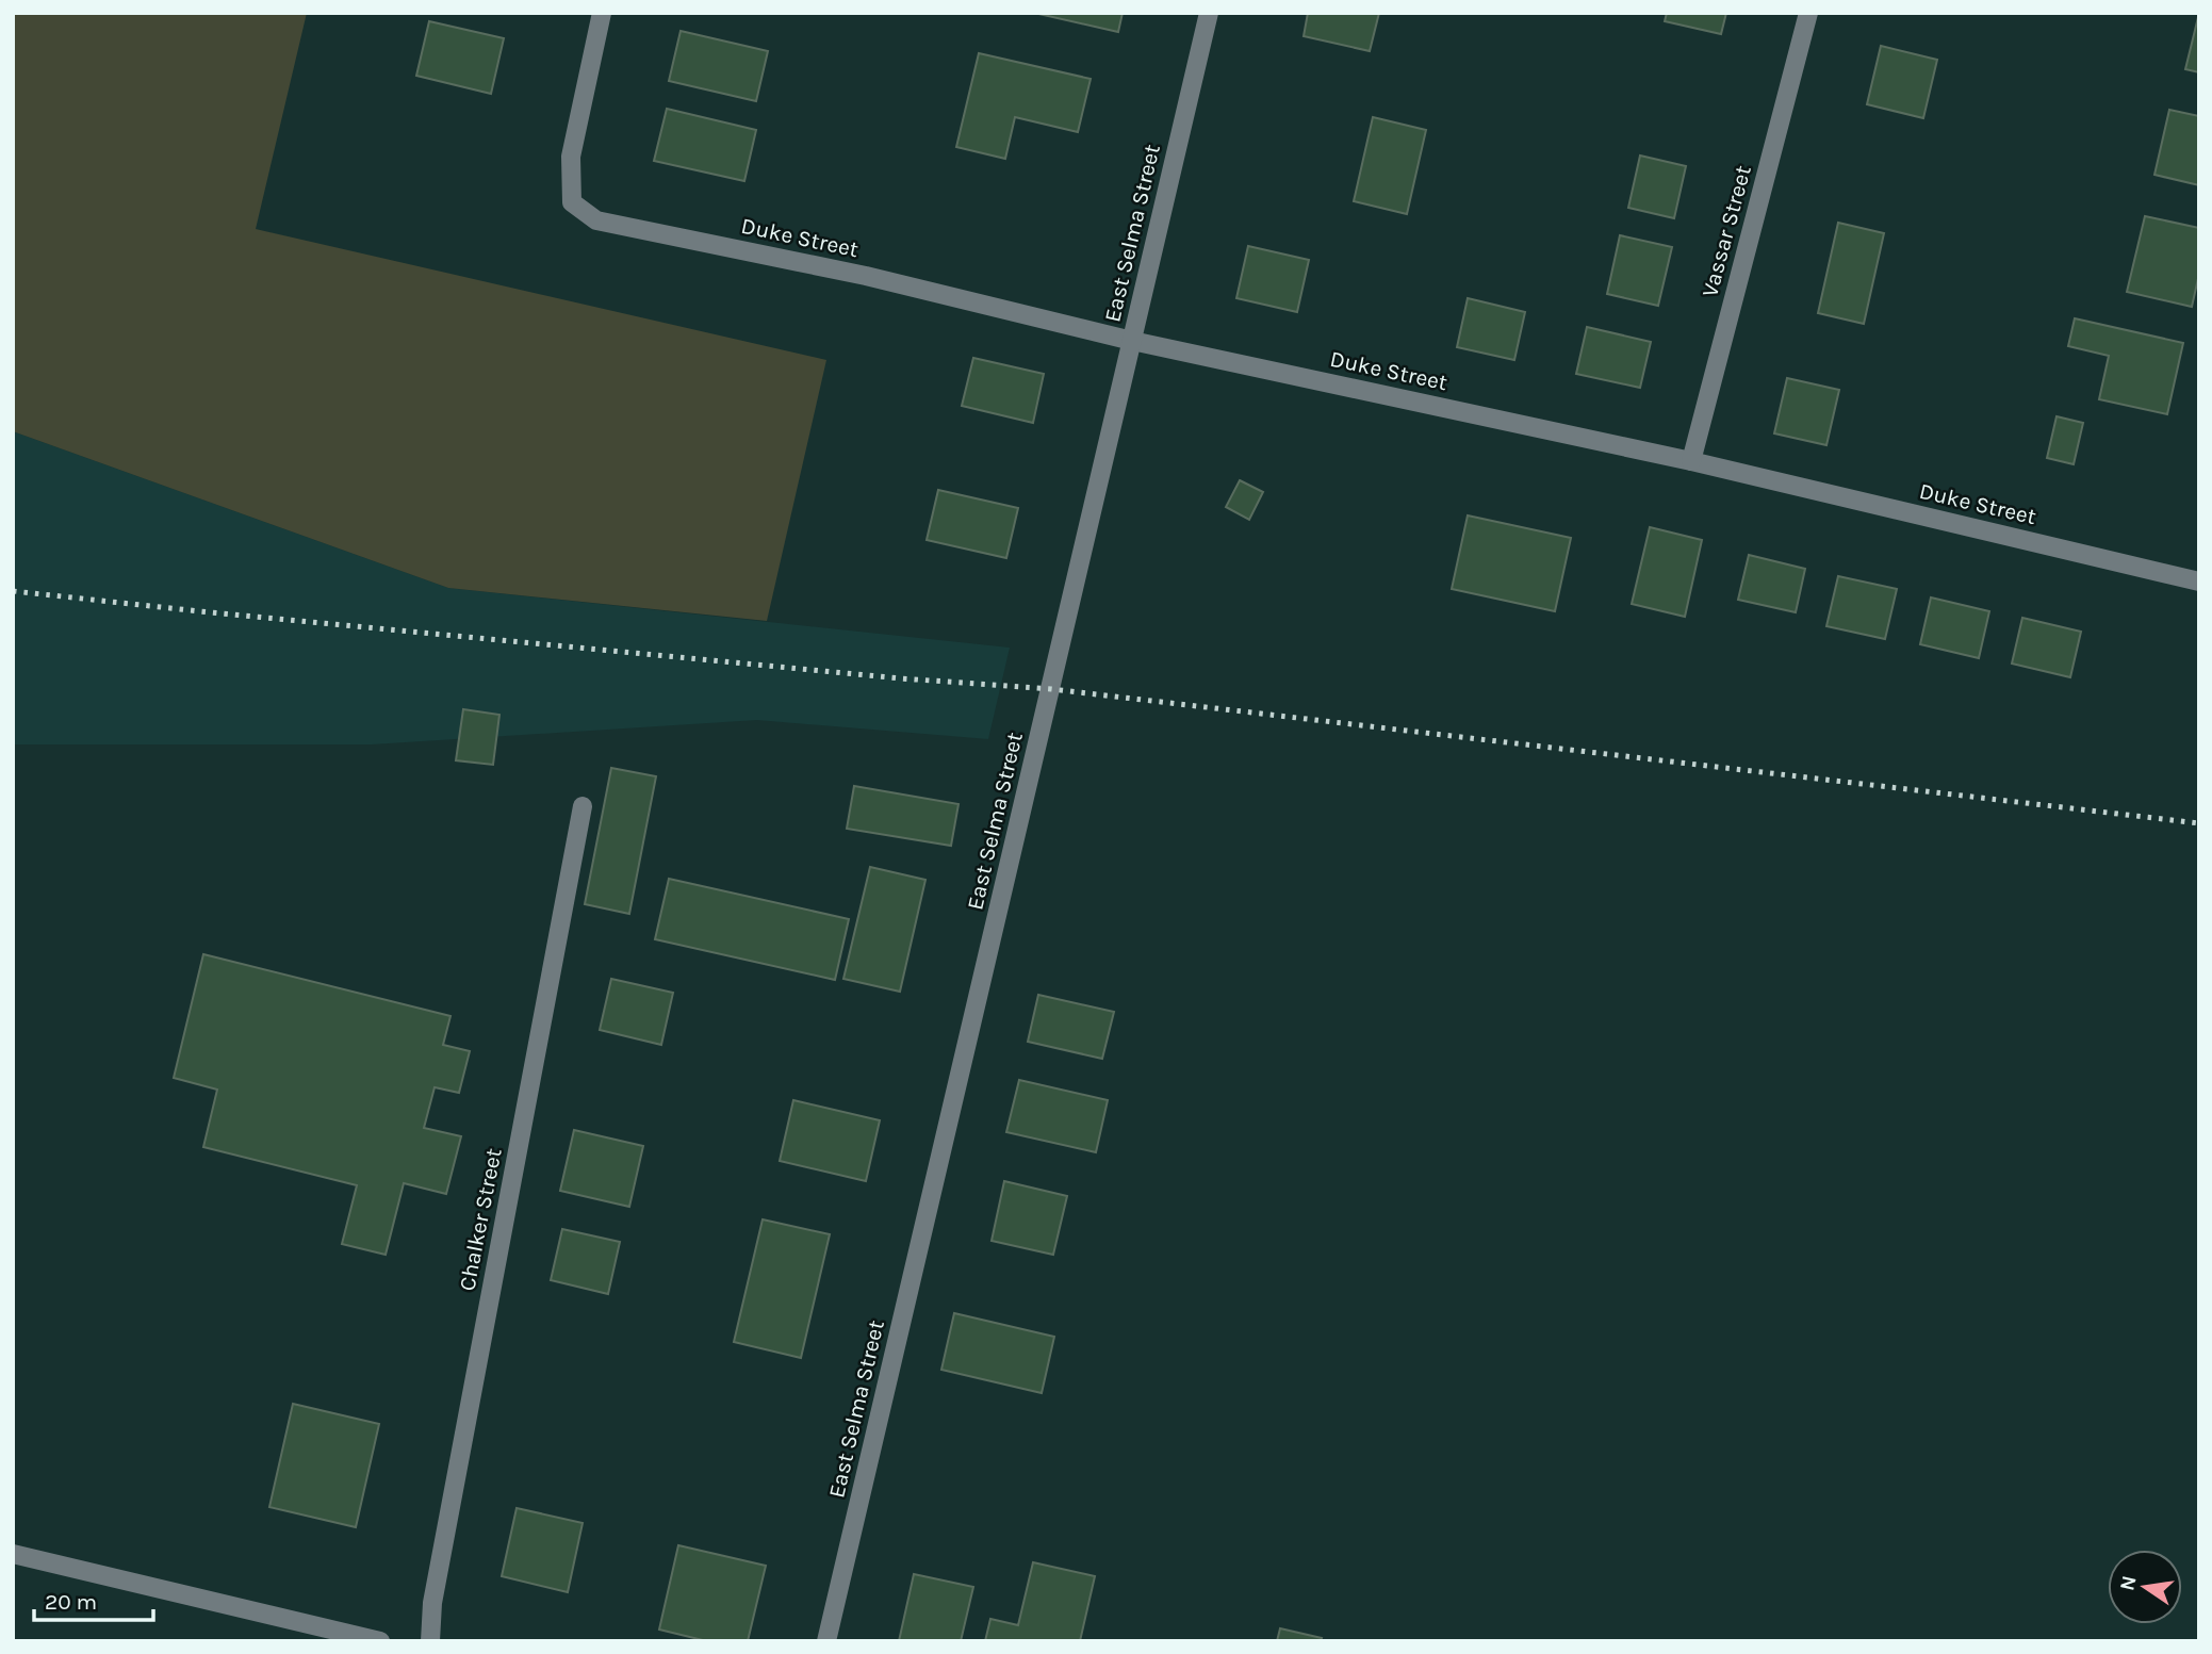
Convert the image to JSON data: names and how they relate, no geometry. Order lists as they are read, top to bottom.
{
  "streets": {
    "street": [
      "Vassar Street",
      "East Selma Street",
      "Duke Street",
      "Chalker Street"
    ]
  },
  "crossings": [
    ["Vassar Street", "Duke Street"],
    ["East Selma Street", "Duke Street"]
  ],
  "scale_bar": "20 m",
  "north": "left"
}
